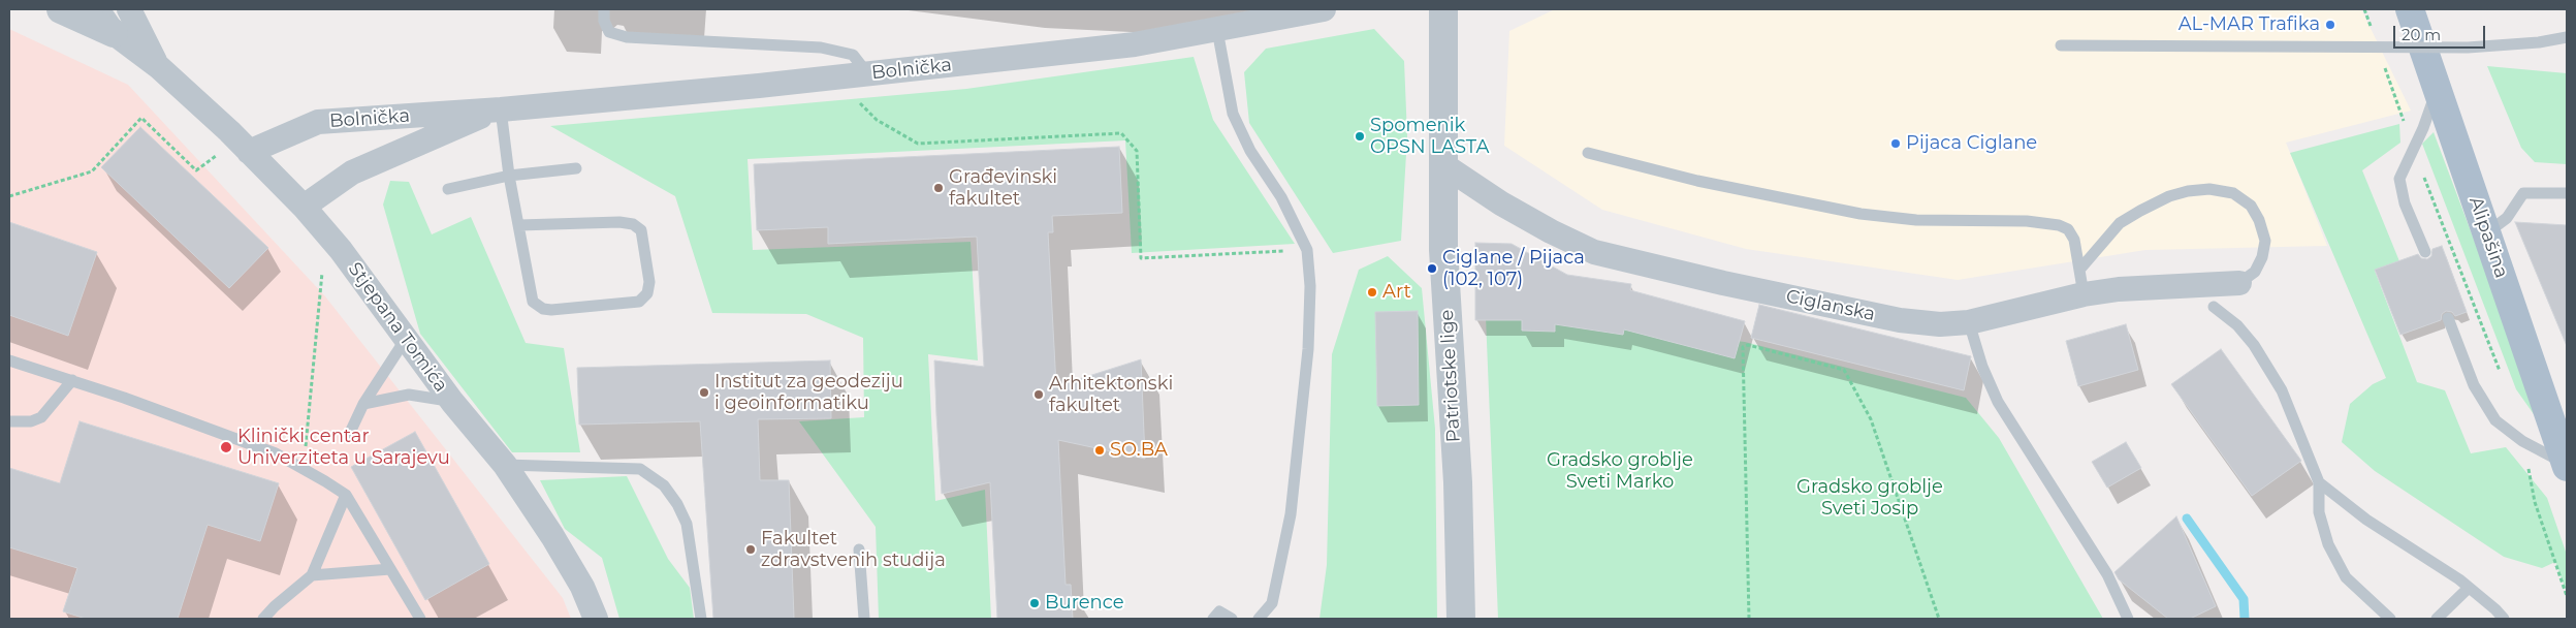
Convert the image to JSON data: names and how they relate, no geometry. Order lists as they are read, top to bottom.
{
  "streets": {
    "main road": ["Alipašina"],
    "street": [
      "Bolnička",
      "Ciglanska",
      "Stjepana Tomića",
      "Patriotske lige"
    ]
  },
  "crossings": [
    ["Bolnička", "Stjepana Tomića"],
    ["Ciglanska", "Patriotske lige"]
  ],
  "parks": ["Gradsko groblje Sveti Marko", "Gradsko groblje Sveti Josip"],
  "places": [
    "AL-MAR Trafika",
    "Spomenik OPSN LASTA",
    "Pijaca Ciglane",
    "Građevinski fakultet",
    "Ciglane / Pijaca (102, 107)",
    "Art",
    "Institut za geodeziju i geoinformatiku",
    "Arhitektonski fakultet",
    "Klinički centar Univerziteta u Sarajevu",
    "SO.BA",
    "Fakultet zdravstvenih studija",
    "Burence"
  ],
  "scale_bar": "20 m"
}
